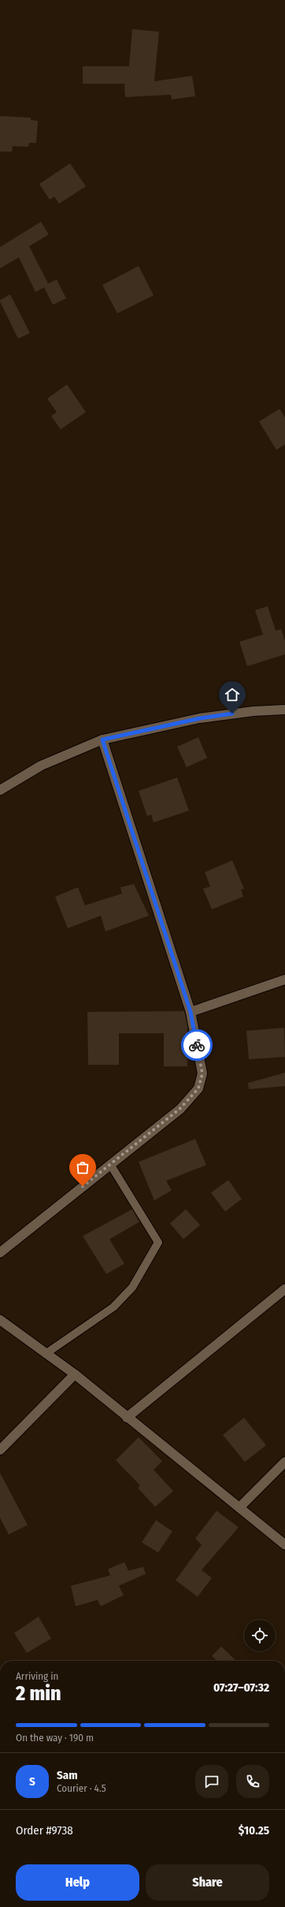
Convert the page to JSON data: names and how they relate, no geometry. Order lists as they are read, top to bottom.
{
  "page": {
    "heading": ["2 min", "Arriving in", "07:27–07:32"],
    "panel": [
      "Sam",
      "Courier · 4.5",
      "Order #9738",
      "$10.25"
    ],
    "bar": "On the way · 190 m",
    "round": "S",
    "buttons": ["Help", "Share"]
  }
}
